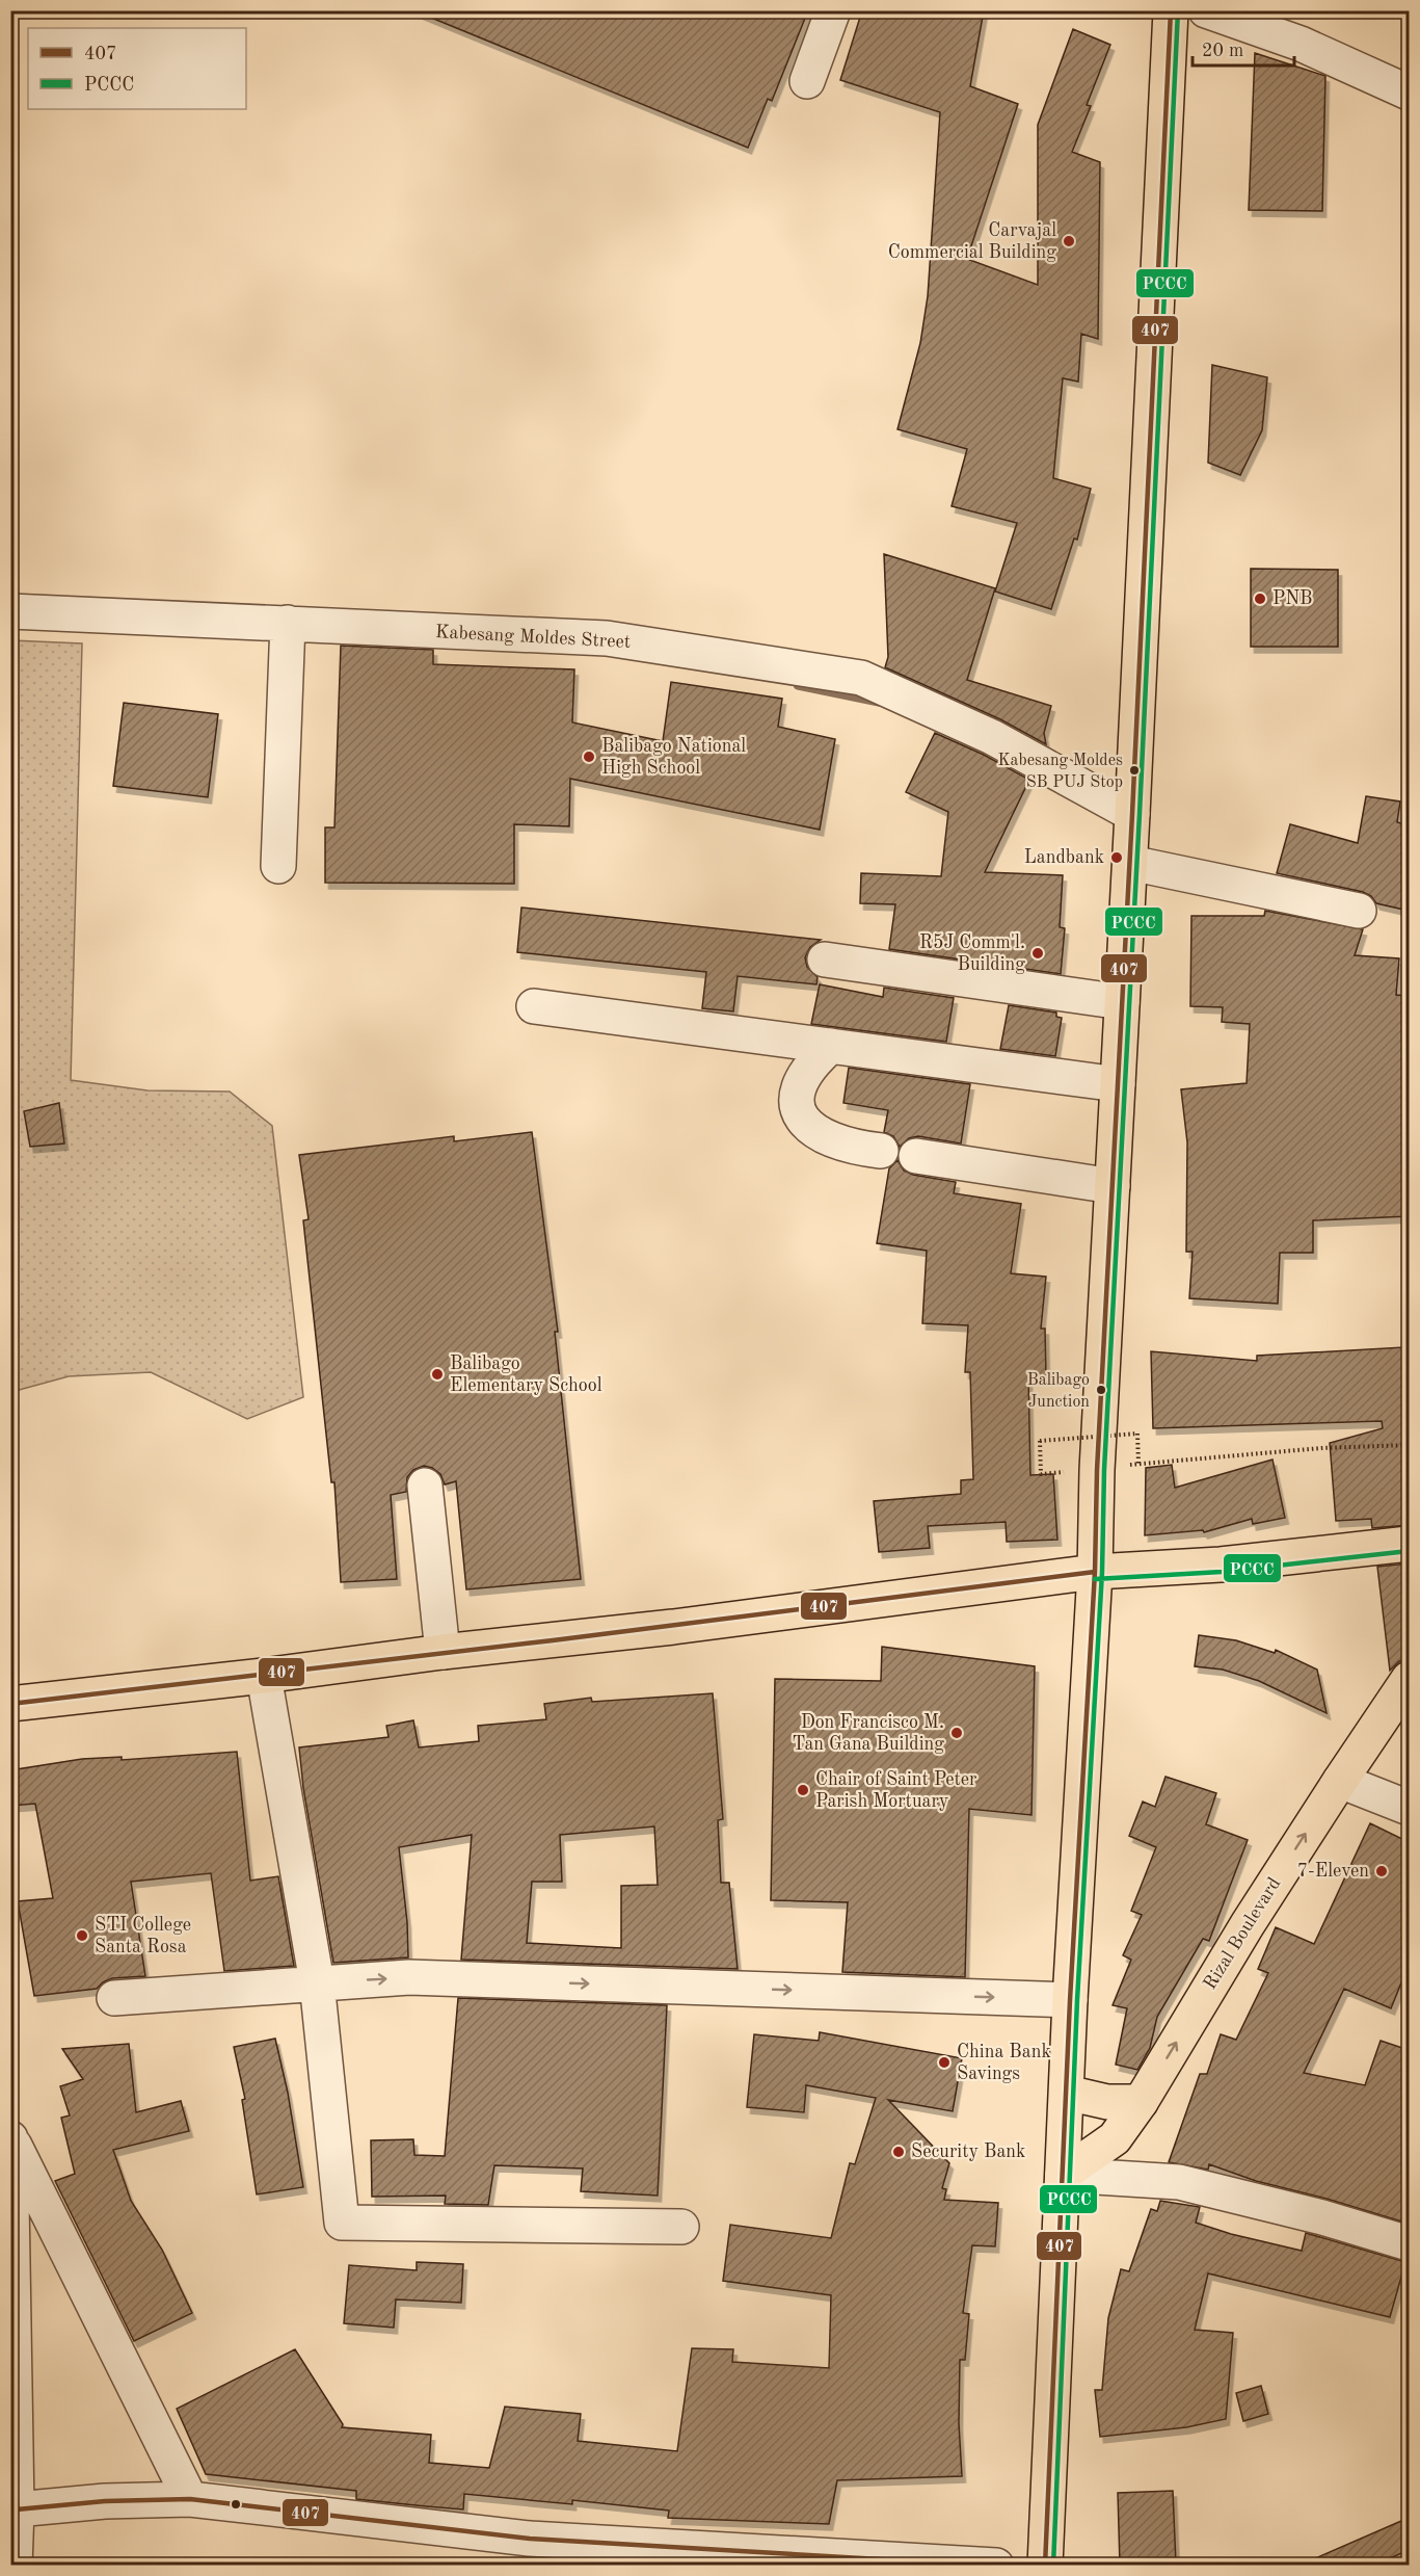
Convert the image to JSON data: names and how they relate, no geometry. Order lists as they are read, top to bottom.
{
  "streets": {
    "main road": ["Rizal Boulevard"],
    "street": ["Kabesang Moldes Street"]
  },
  "one_way": ["Rizal Boulevard"],
  "places": [
    "Carvajal Commercial Building",
    "PNB",
    "Balibago National High School",
    "Kabesang Moldes SB PUJ Stop",
    "Landbank",
    "R5J Comm'l. Building",
    "Balibago Elementary School",
    "Balibago Junction",
    "Don Francisco M. Tan Gana Building",
    "Chair of Saint Peter Parish Mortuary",
    "7-Eleven",
    "STI College Santa Rosa",
    "China Bank Savings",
    "Security Bank"
  ],
  "lines": ["transit line 407", "transit line PCCC"],
  "legend": ["407", "PCCC"],
  "scale_bar": "20 m"
}
